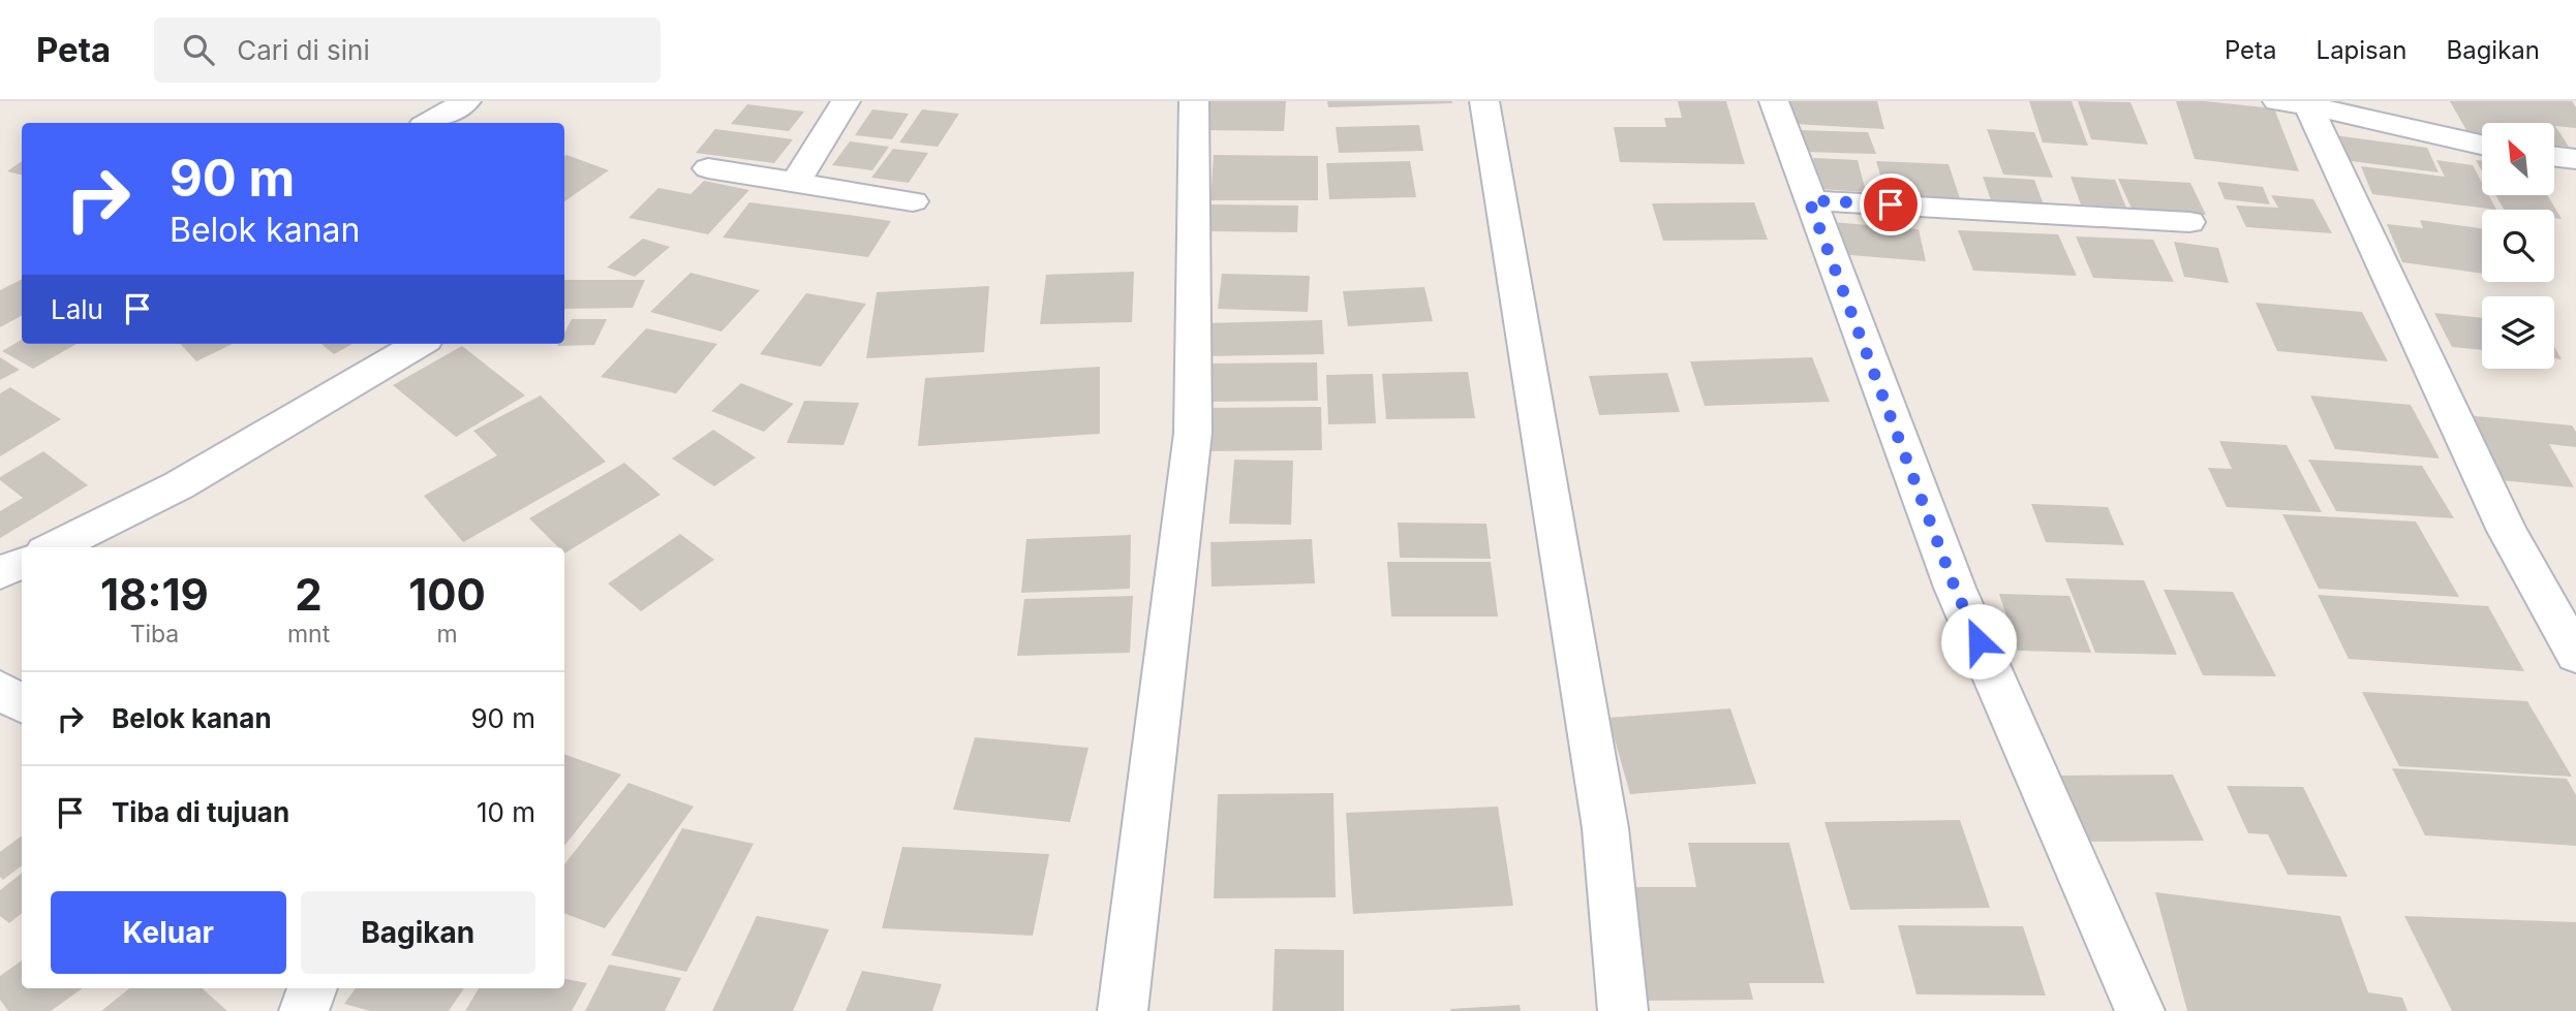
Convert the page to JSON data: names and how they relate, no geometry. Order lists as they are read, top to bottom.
{
  "north": "top left",
  "page": {
    "header": "Peta",
    "search": "Cari di sini",
    "nav": ["Peta", "Lapisan", "Bagikan"],
    "turn": ["90 m", "Belok kanan"],
    "then": "Lalu",
    "eta": [
      "18:19",
      "Tiba",
      "2",
      "mnt",
      "100",
      "m"
    ],
    "list": [
      {
        "name": "Belok kanan",
        "value": "90 m"
      },
      {
        "name": "Tiba di tujuan",
        "value": "10 m"
      }
    ],
    "buttons": ["Keluar", "Bagikan"]
  }
}
